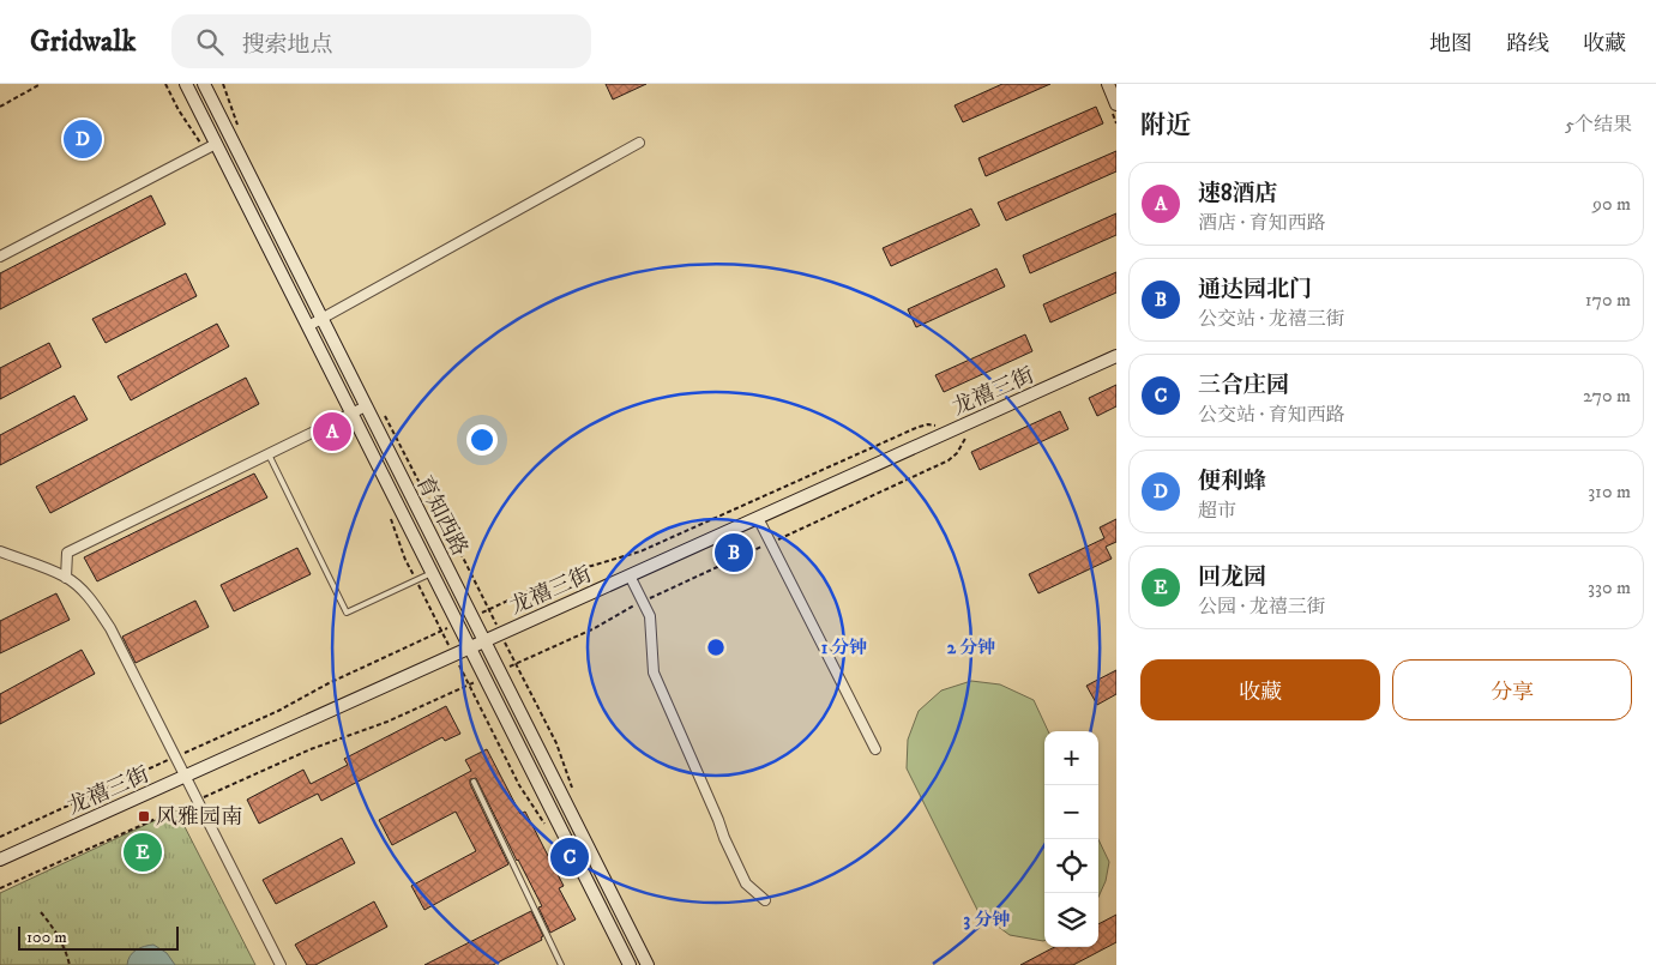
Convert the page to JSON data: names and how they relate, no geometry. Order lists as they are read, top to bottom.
{
  "streets": {
    "street": ["龙禧三街", "育知西路"]
  },
  "crossings": [
    ["龙禧三街", "育知西路"]
  ],
  "places": {
    "transit": ["风雅园南"]
  },
  "scale_bar": "100 m",
  "page": {
    "header": "Gridwalk",
    "search": "搜索地点",
    "nav": ["地图", "路线", "收藏"],
    "heading": ["附近", "5个结果"],
    "pins": [
      "D",
      "A",
      "B",
      "E",
      "C"
    ],
    "list": [
      {
        "mark": "A",
        "name": "速8酒店",
        "note": "酒店 · 育知西路",
        "value": "90 m"
      },
      {
        "mark": "B",
        "name": "通达园北门",
        "note": "公交站 · 龙禧三街",
        "value": "170 m"
      },
      {
        "mark": "C",
        "name": "三合庄园",
        "note": "公交站 · 育知西路",
        "value": "270 m"
      },
      {
        "mark": "D",
        "name": "便利蜂",
        "note": "超市",
        "value": "310 m"
      },
      {
        "mark": "E",
        "name": "回龙园",
        "note": "公园 · 龙禧三街",
        "value": "330 m"
      }
    ],
    "buttons": ["收藏", "分享"],
    "map_buttons": ["+", "−"],
    "scale": "100 m"
  },
  "rings": ["1 分钟", "2 分钟", "3 分钟"]
}
